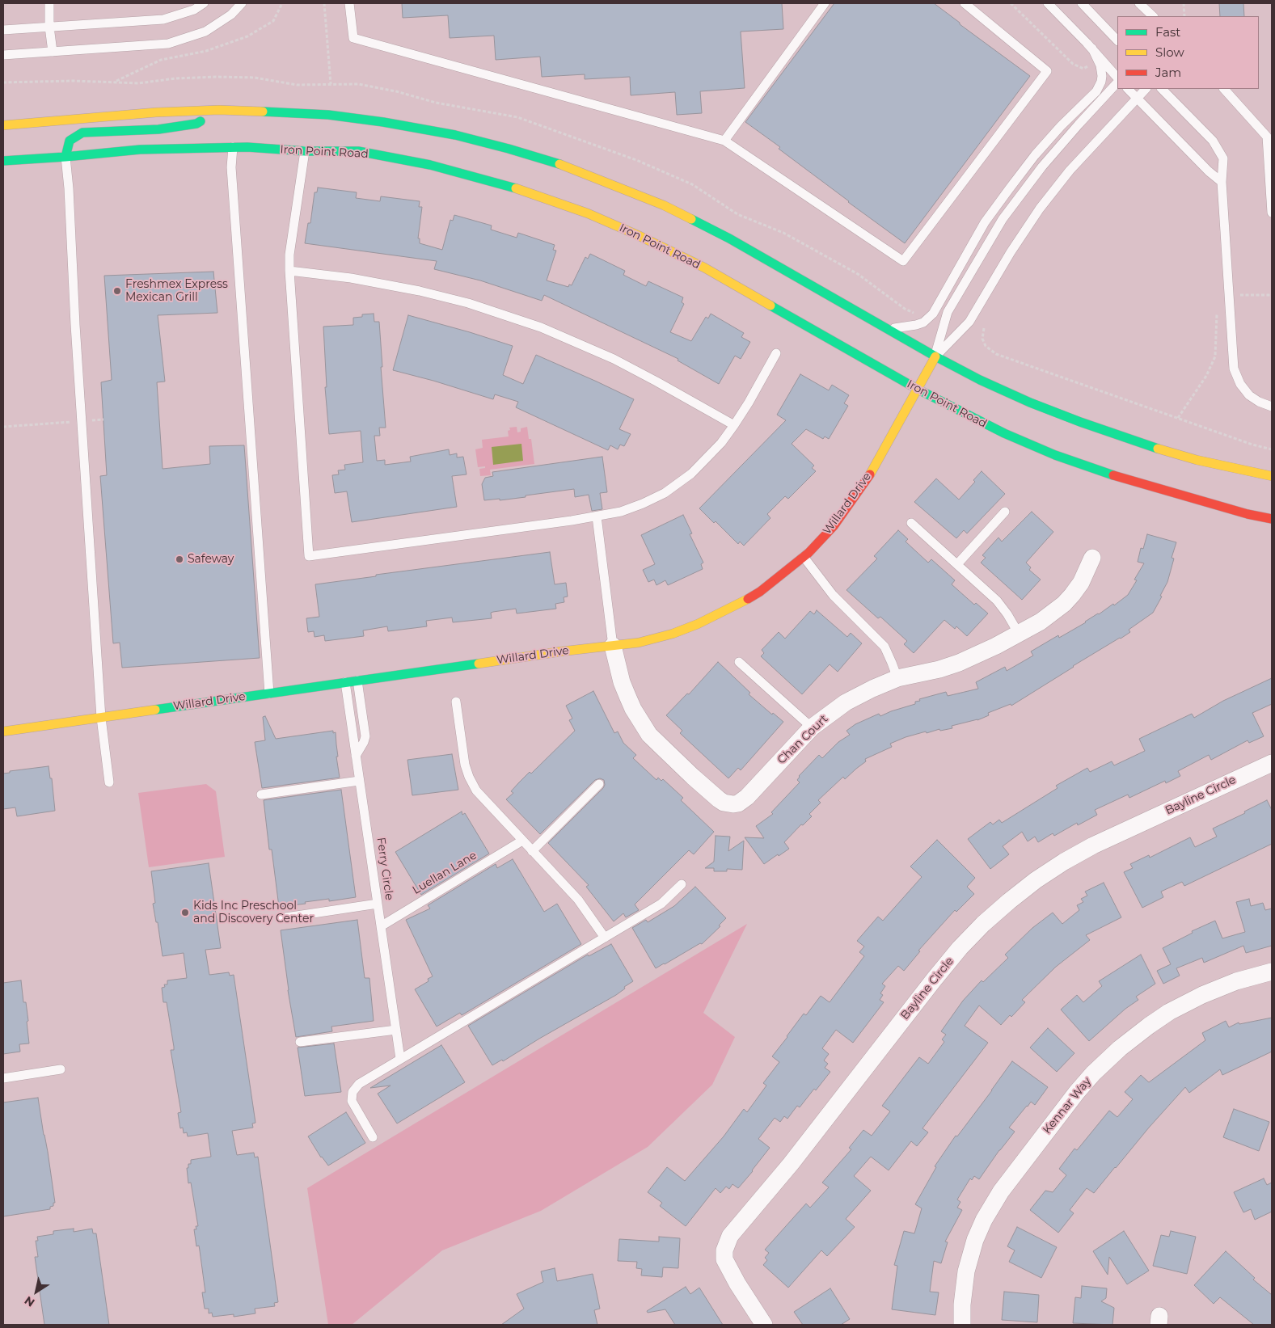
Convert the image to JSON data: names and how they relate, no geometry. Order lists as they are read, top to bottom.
{
  "streets": {
    "main road": ["Iron Point Road", "Willard Drive"],
    "street": ["Chan Court", "Bayline Circle", "Kennar Way"],
    "lane": ["Ferry Circle", "Luellan Lane"]
  },
  "crossings": [
    ["Iron Point Road", "Willard Drive"],
    ["Willard Drive", "Chan Court"],
    ["Willard Drive", "Ferry Circle"],
    ["Ferry Circle", "Luellan Lane"]
  ],
  "places": ["Freshmex Express Mexican Grill", "Safeway", "Kids Inc Preschool and Discovery Center"],
  "legend": ["Fast", "Slow", "Jam"],
  "north": "bottom left"
}
